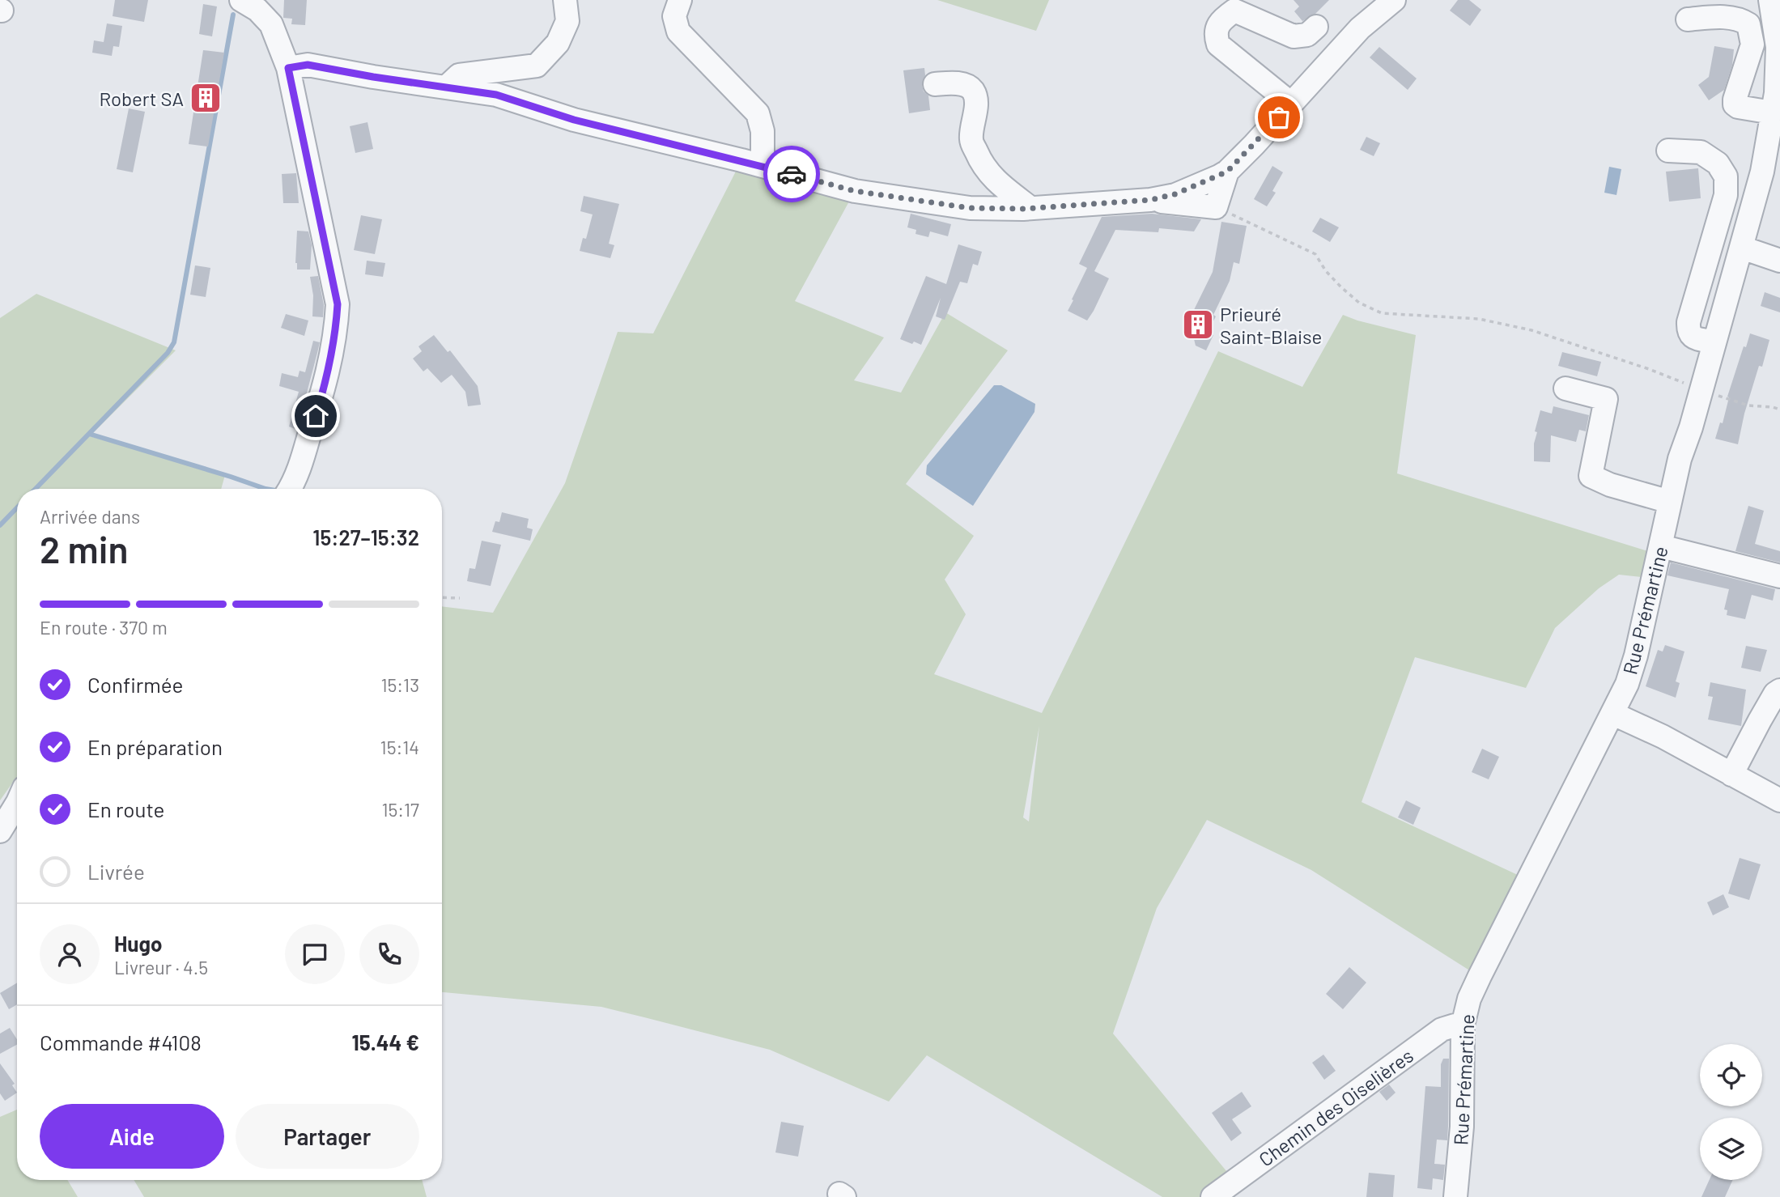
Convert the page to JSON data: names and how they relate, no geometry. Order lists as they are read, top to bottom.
{
  "streets": {
    "street": ["Rue Prémartine", "Chemin des Oiselières"]
  },
  "crossings": [
    ["Rue Prémartine", "Chemin des Oiselières"]
  ],
  "places": {
    "building": ["Robert SA", "Prieuré Saint-Blaise"]
  },
  "page": {
    "heading": ["2 min", "Arrivée dans", "15:27–15:32"],
    "panel": [
      "Hugo",
      "Livreur · 4.5",
      "Commande #4108",
      "15.44 €"
    ],
    "bar": "En route · 370 m",
    "list": [
      ["Confirmée", "15:13"],
      ["En préparation", "15:14"],
      ["En route", "15:17"],
      "Livrée"
    ],
    "buttons": ["Aide", "Partager"]
  }
}
